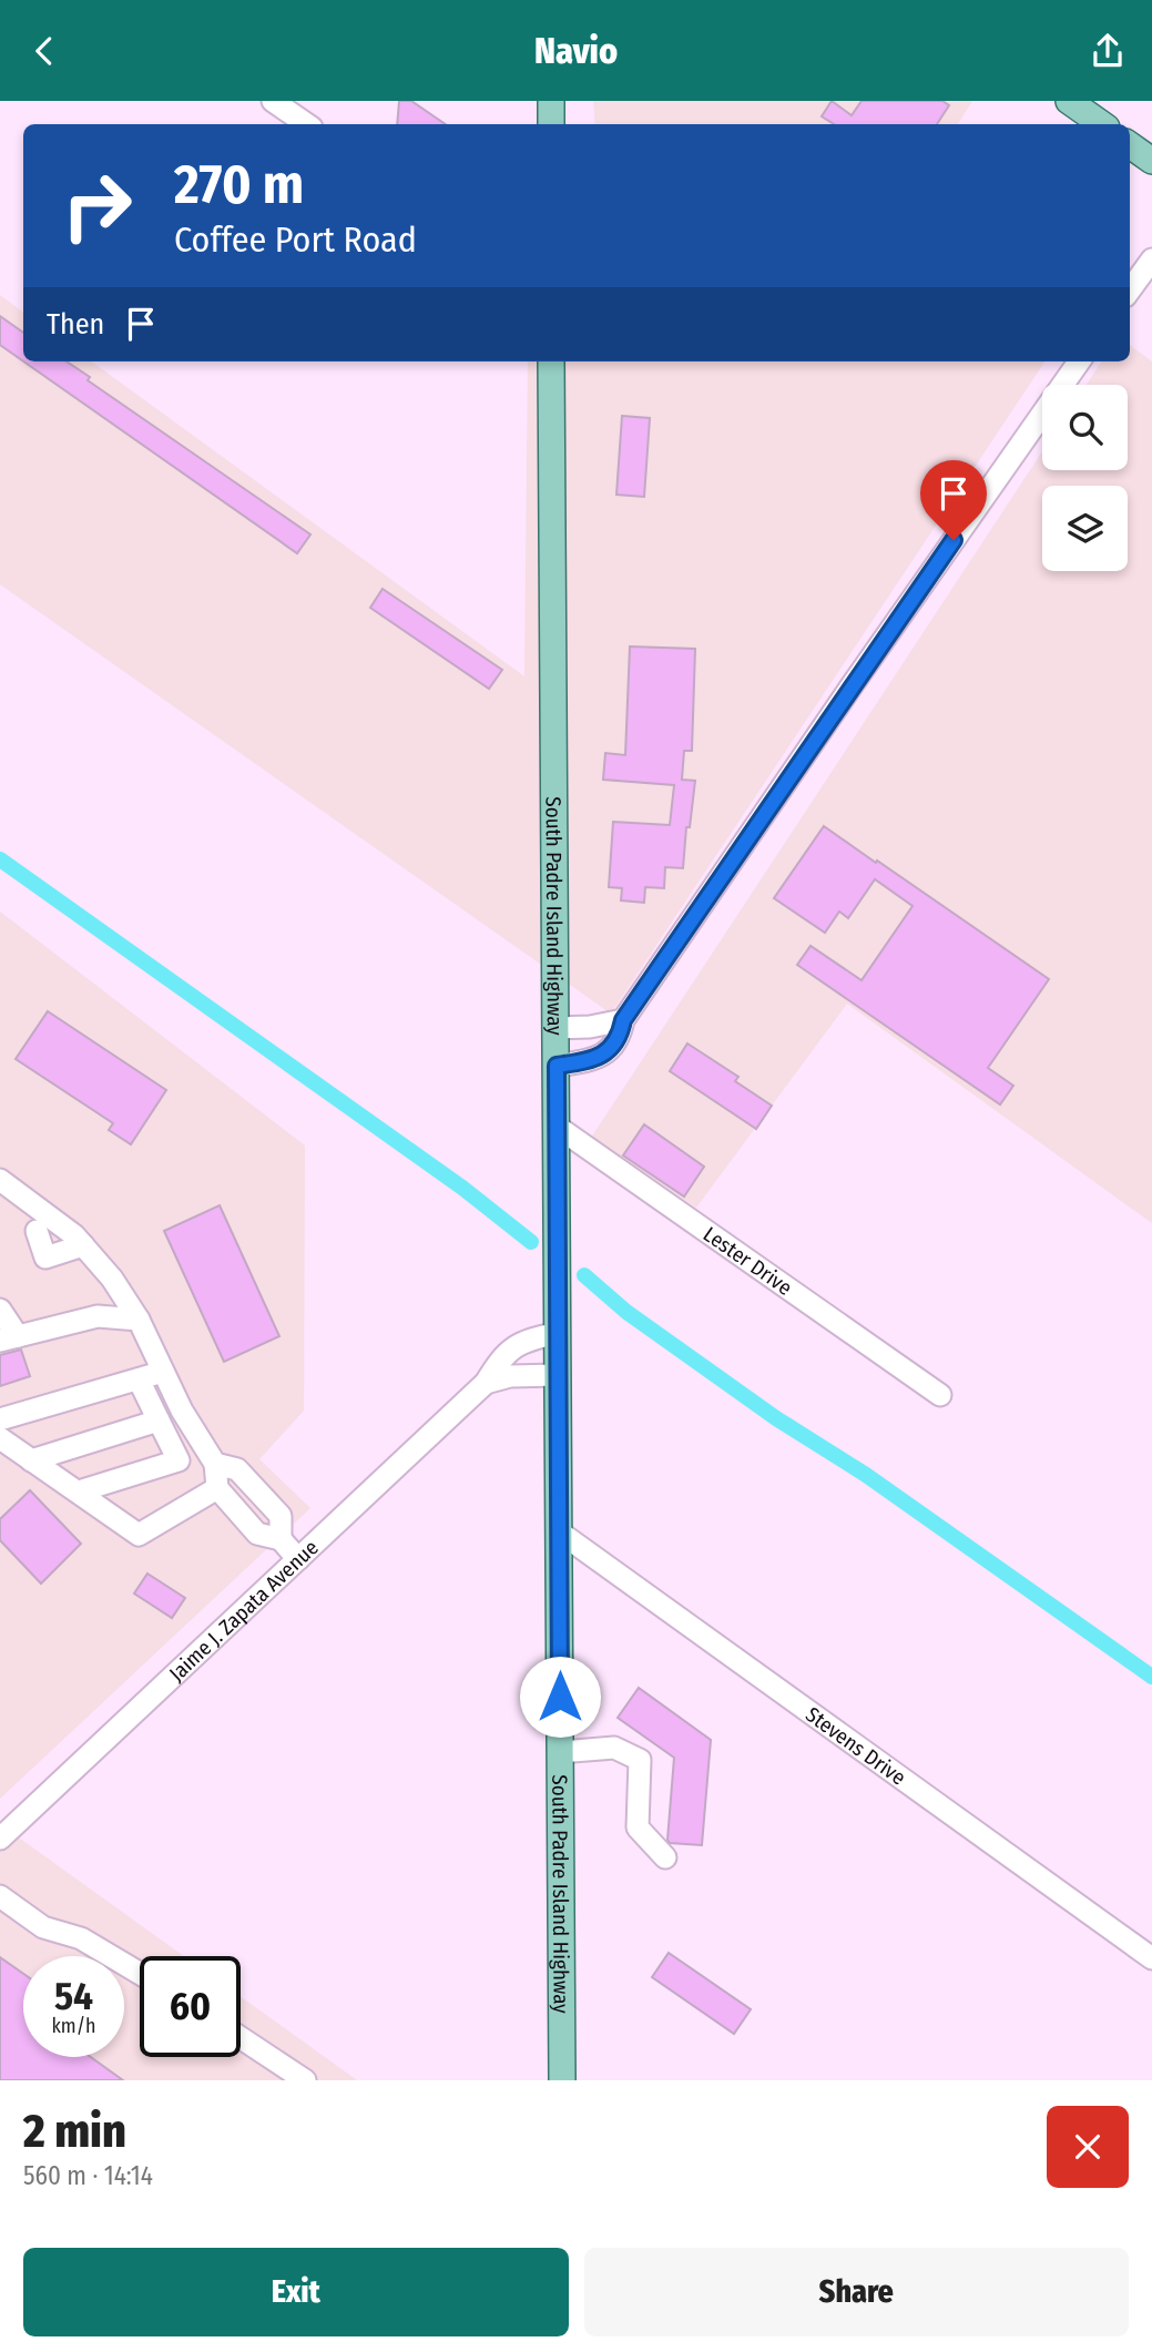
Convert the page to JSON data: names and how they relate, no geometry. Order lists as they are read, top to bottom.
{
  "streets": {
    "main road": ["South Padre Island Highway"],
    "street": ["Lester Drive", "Jaime J. Zapata Avenue", "Stevens Drive"]
  },
  "crossings": [
    ["South Padre Island Highway", "Lester Drive"],
    ["South Padre Island Highway", "Jaime J. Zapata Avenue"],
    ["South Padre Island Highway", "Stevens Drive"]
  ],
  "page": {
    "header": "Navio",
    "turn": ["270 m", "Coffee Port Road"],
    "then": "Then",
    "speed": "54 km/h",
    "limit": "60",
    "heading": ["2 min", "560 m · 14:14"],
    "buttons": ["Exit", "Share"]
  }
}
